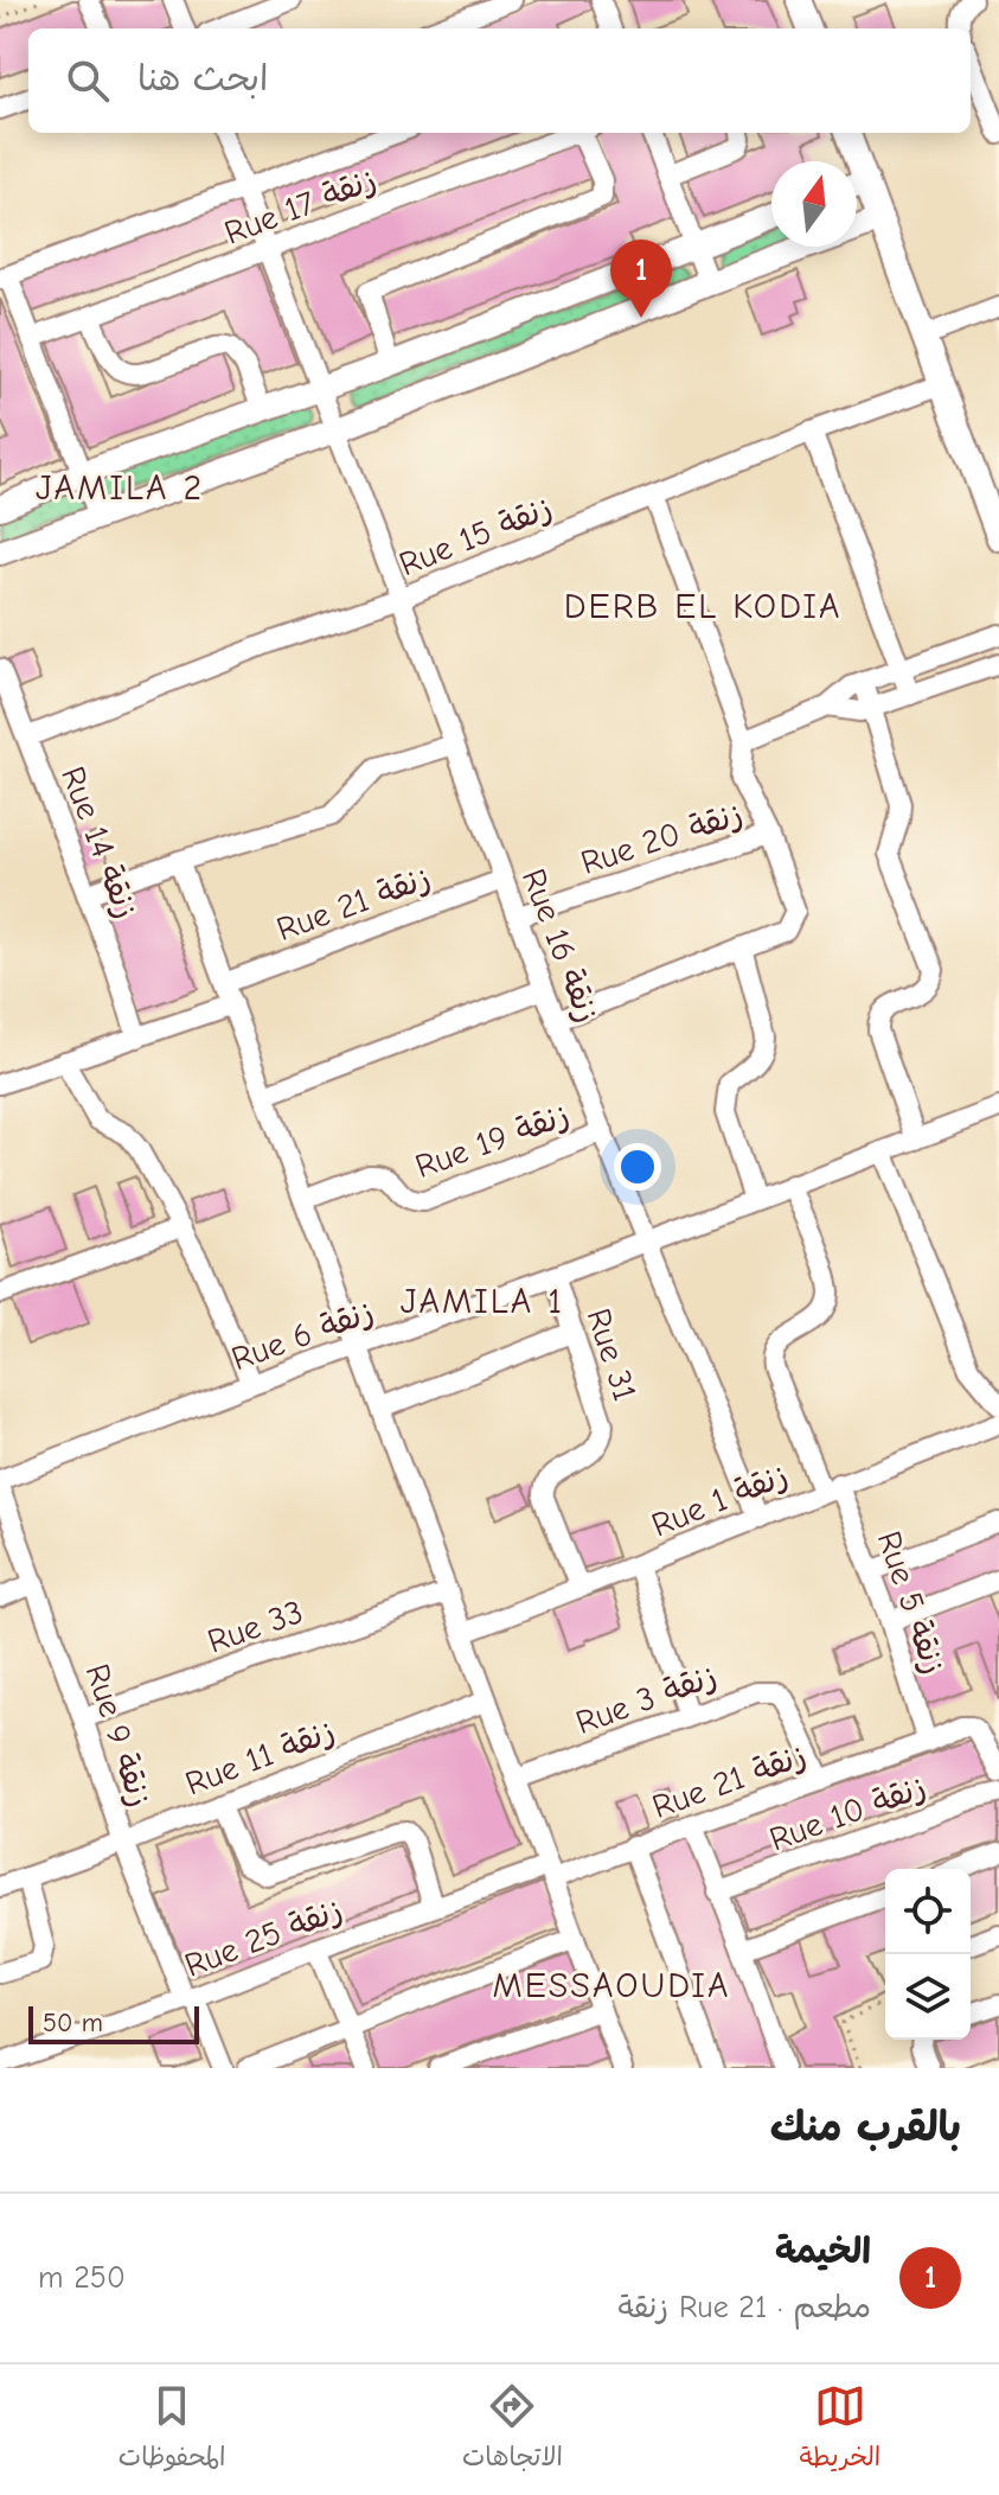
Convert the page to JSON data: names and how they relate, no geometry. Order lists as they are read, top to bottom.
{
  "streets": {
    "street": [
      "Rue 17 زنقة",
      "Rue 15 زنقة",
      "Rue 20 زنقة",
      "Rue 14 زنقة",
      "Rue 21 زنقة",
      "Rue 16 زنقة",
      "Rue 19 زنقة",
      "Rue 6 زنقة",
      "Rue 31",
      "Rue 1 زنقة",
      "Rue 5 زنقة",
      "Rue 33",
      "Rue 3 زنقة",
      "Rue 9 زنقة",
      "Rue 11 زنقة",
      "Rue 10 زنقة",
      "Rue 25 زنقة"
    ]
  },
  "crossings": [
    ["Rue 15 زنقة", "Rue 14 زنقة"],
    ["Rue 15 زنقة", "Rue 16 زنقة"],
    ["Rue 20 زنقة", "Rue 16 زنقة"],
    ["Rue 21 زنقة", "Rue 16 زنقة"],
    ["Rue 21 زنقة", "Rue 5 زنقة"],
    ["Rue 21 زنقة", "Rue 3 زنقة"],
    ["Rue 21 زنقة", "Rue 25 زنقة"],
    ["Rue 16 زنقة", "Rue 19 زنقة"],
    ["Rue 16 زنقة", "Rue 6 زنقة"],
    ["Rue 16 زنقة", "Rue 1 زنقة"],
    ["Rue 6 زنقة", "Rue 31"],
    ["Rue 6 زنقة", "Rue 5 زنقة"],
    ["Rue 31", "Rue 1 زنقة"],
    ["Rue 1 زنقة", "Rue 5 زنقة"],
    ["Rue 33", "Rue 9 زنقة"],
    ["Rue 9 زنقة", "Rue 11 زنقة"],
    ["Rue 9 زنقة", "Rue 25 زنقة"]
  ],
  "districts": [
    "JAMILA 2",
    "DERB EL KODIA",
    "JAMILA 1",
    "MESSAOUDIA"
  ],
  "scale_bar": "50 m",
  "north": "top",
  "page": {
    "search": "ابحث هنا",
    "pins": "1",
    "scale": "50 m",
    "heading": "بالقرب منك",
    "list": [
      {
        "mark": "1",
        "name": "الخيمة",
        "note": "مطعم · Rue 21 زنقة",
        "value": "250 m"
      }
    ],
    "nav": ["الخريطة", "الاتجاهات", "المحفوظات"]
  }
}
